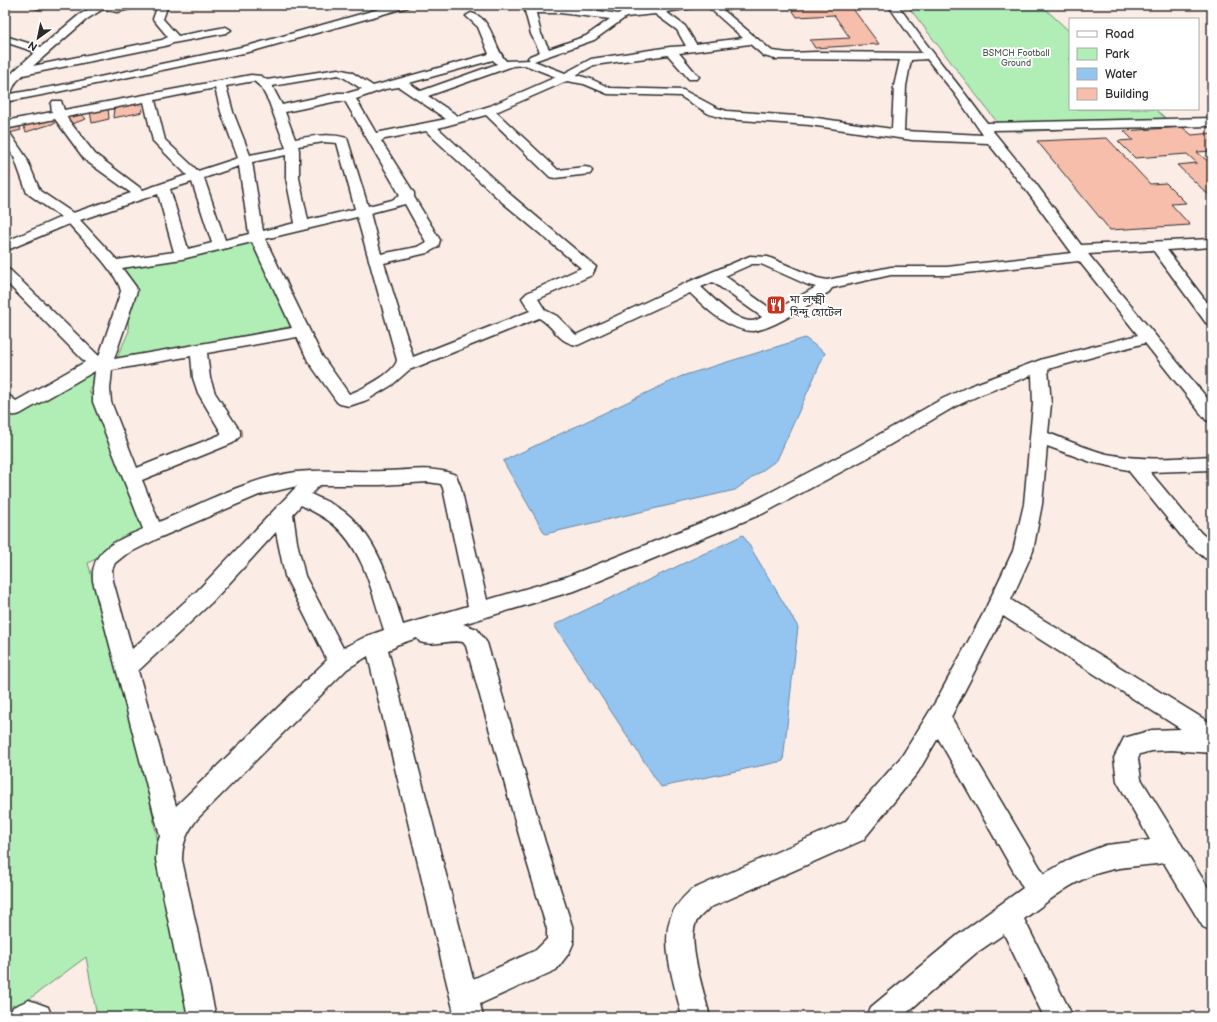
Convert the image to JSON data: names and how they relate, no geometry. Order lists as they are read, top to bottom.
{
  "parks": ["BSMCH Football Ground"],
  "places": {
    "restaurant": ["মা লক্ষ্মী হিন্দু হোটেল"]
  },
  "legend": [
    "Road",
    "Park",
    "Water",
    "Building"
  ],
  "north": "bottom left"
}
